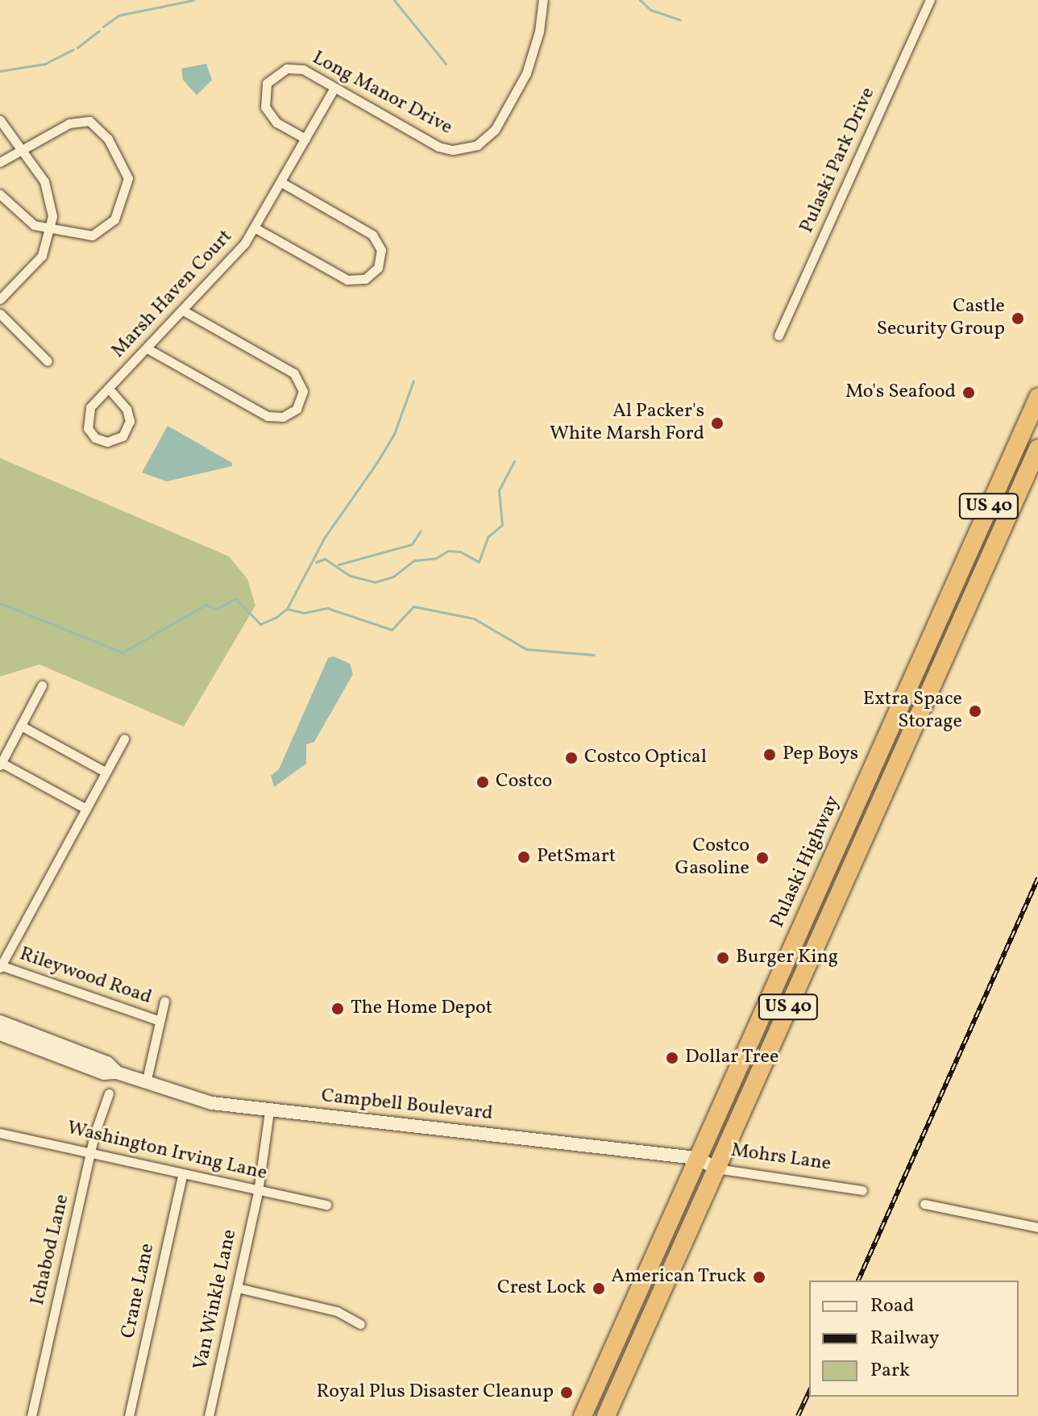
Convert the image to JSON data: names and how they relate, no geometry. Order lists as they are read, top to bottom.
{
  "streets": {
    "highway": ["US 40", "Pulaski Highway"],
    "street": [
      "Long Manor Drive",
      "Pulaski Park Drive",
      "Marsh Haven Court",
      "Rileywood Road",
      "Campbell Boulevard",
      "Washington Irving Lane",
      "Mohrs Lane",
      "Ichabod Lane",
      "Crane Lane",
      "Van Winkle Lane"
    ]
  },
  "crossings": [
    ["Long Manor Drive", "Marsh Haven Court"],
    ["US 40", "Mohrs Lane"],
    ["Pulaski Highway", "Campbell Boulevard"],
    ["Pulaski Highway", "Mohrs Lane"],
    ["Rileywood Road", "Campbell Boulevard"],
    ["Campbell Boulevard", "Mohrs Lane"],
    ["Campbell Boulevard", "Van Winkle Lane"],
    ["Washington Irving Lane", "Ichabod Lane"],
    ["Washington Irving Lane", "Crane Lane"],
    ["Washington Irving Lane", "Van Winkle Lane"]
  ],
  "places": [
    "Castle Security Group",
    "Mo's Seafood",
    "Al Packer's White Marsh Ford",
    "Extra Space Storage",
    "Pep Boys",
    "Costco Optical",
    "Costco",
    "PetSmart",
    "Costco Gasoline",
    "Burger King",
    "The Home Depot",
    "Dollar Tree",
    "American Truck",
    "Crest Lock",
    "Royal Plus Disaster Cleanup"
  ],
  "legend": ["Road", "Railway", "Park"]
}
